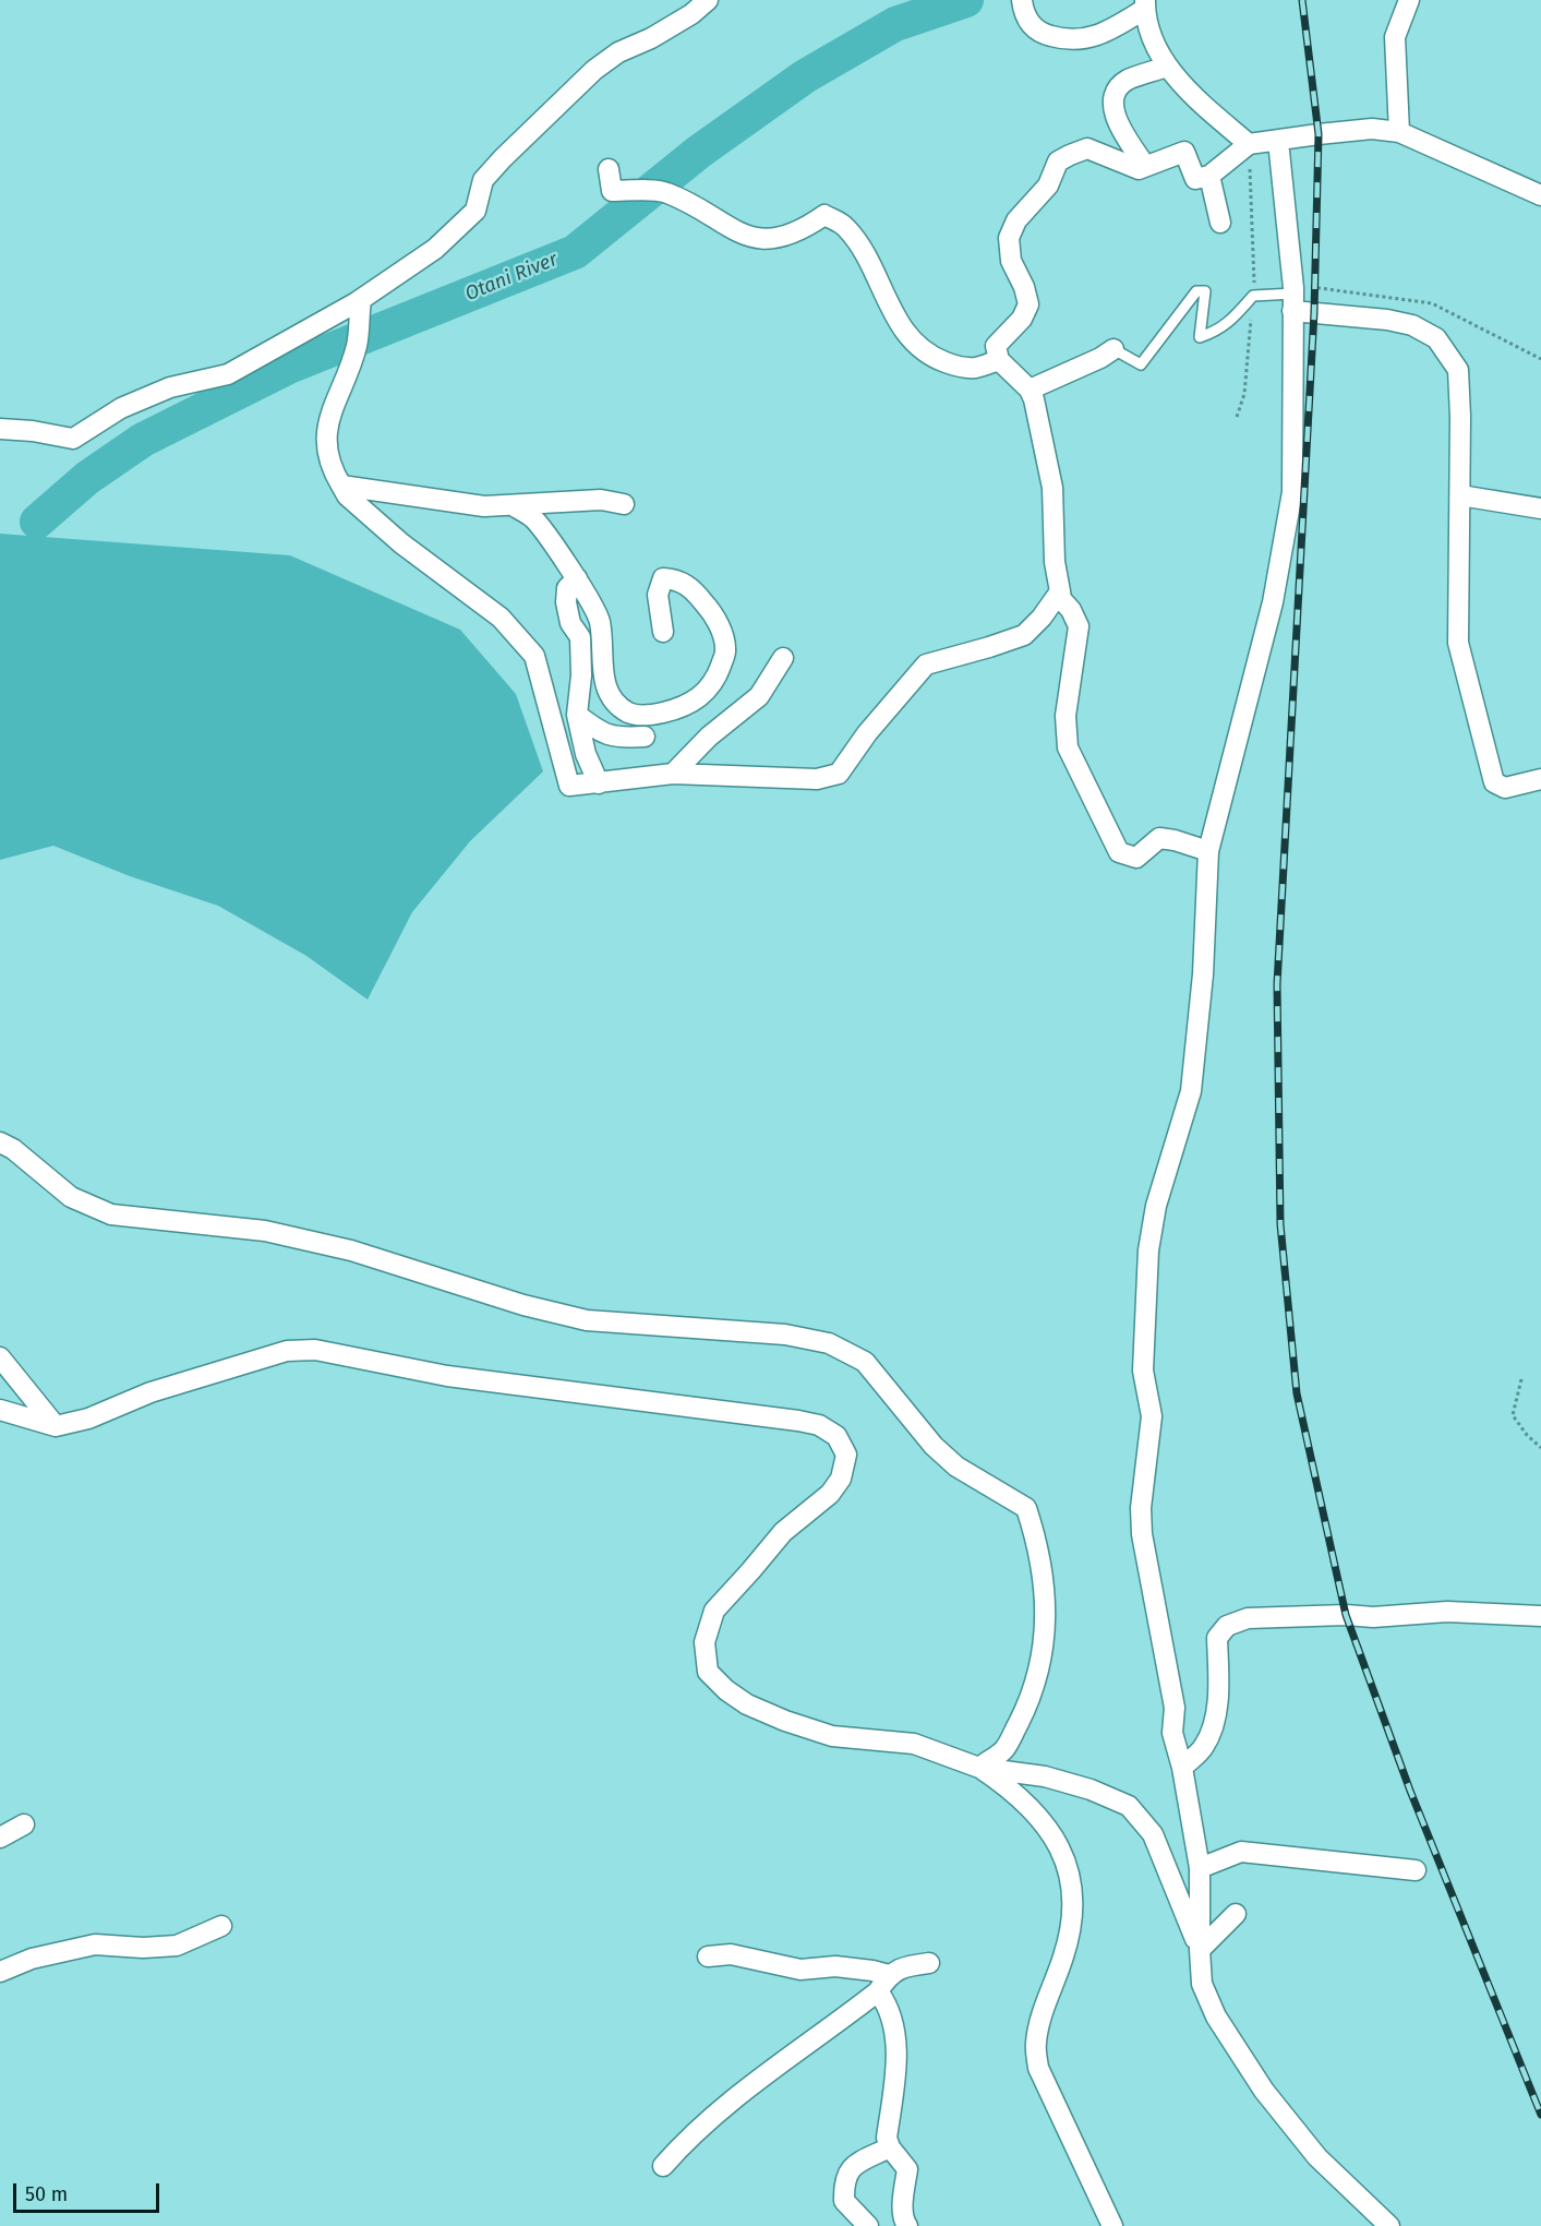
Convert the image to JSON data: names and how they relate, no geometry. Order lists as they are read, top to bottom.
{
  "water": ["Otani River"],
  "scale_bar": "50 m"
}
